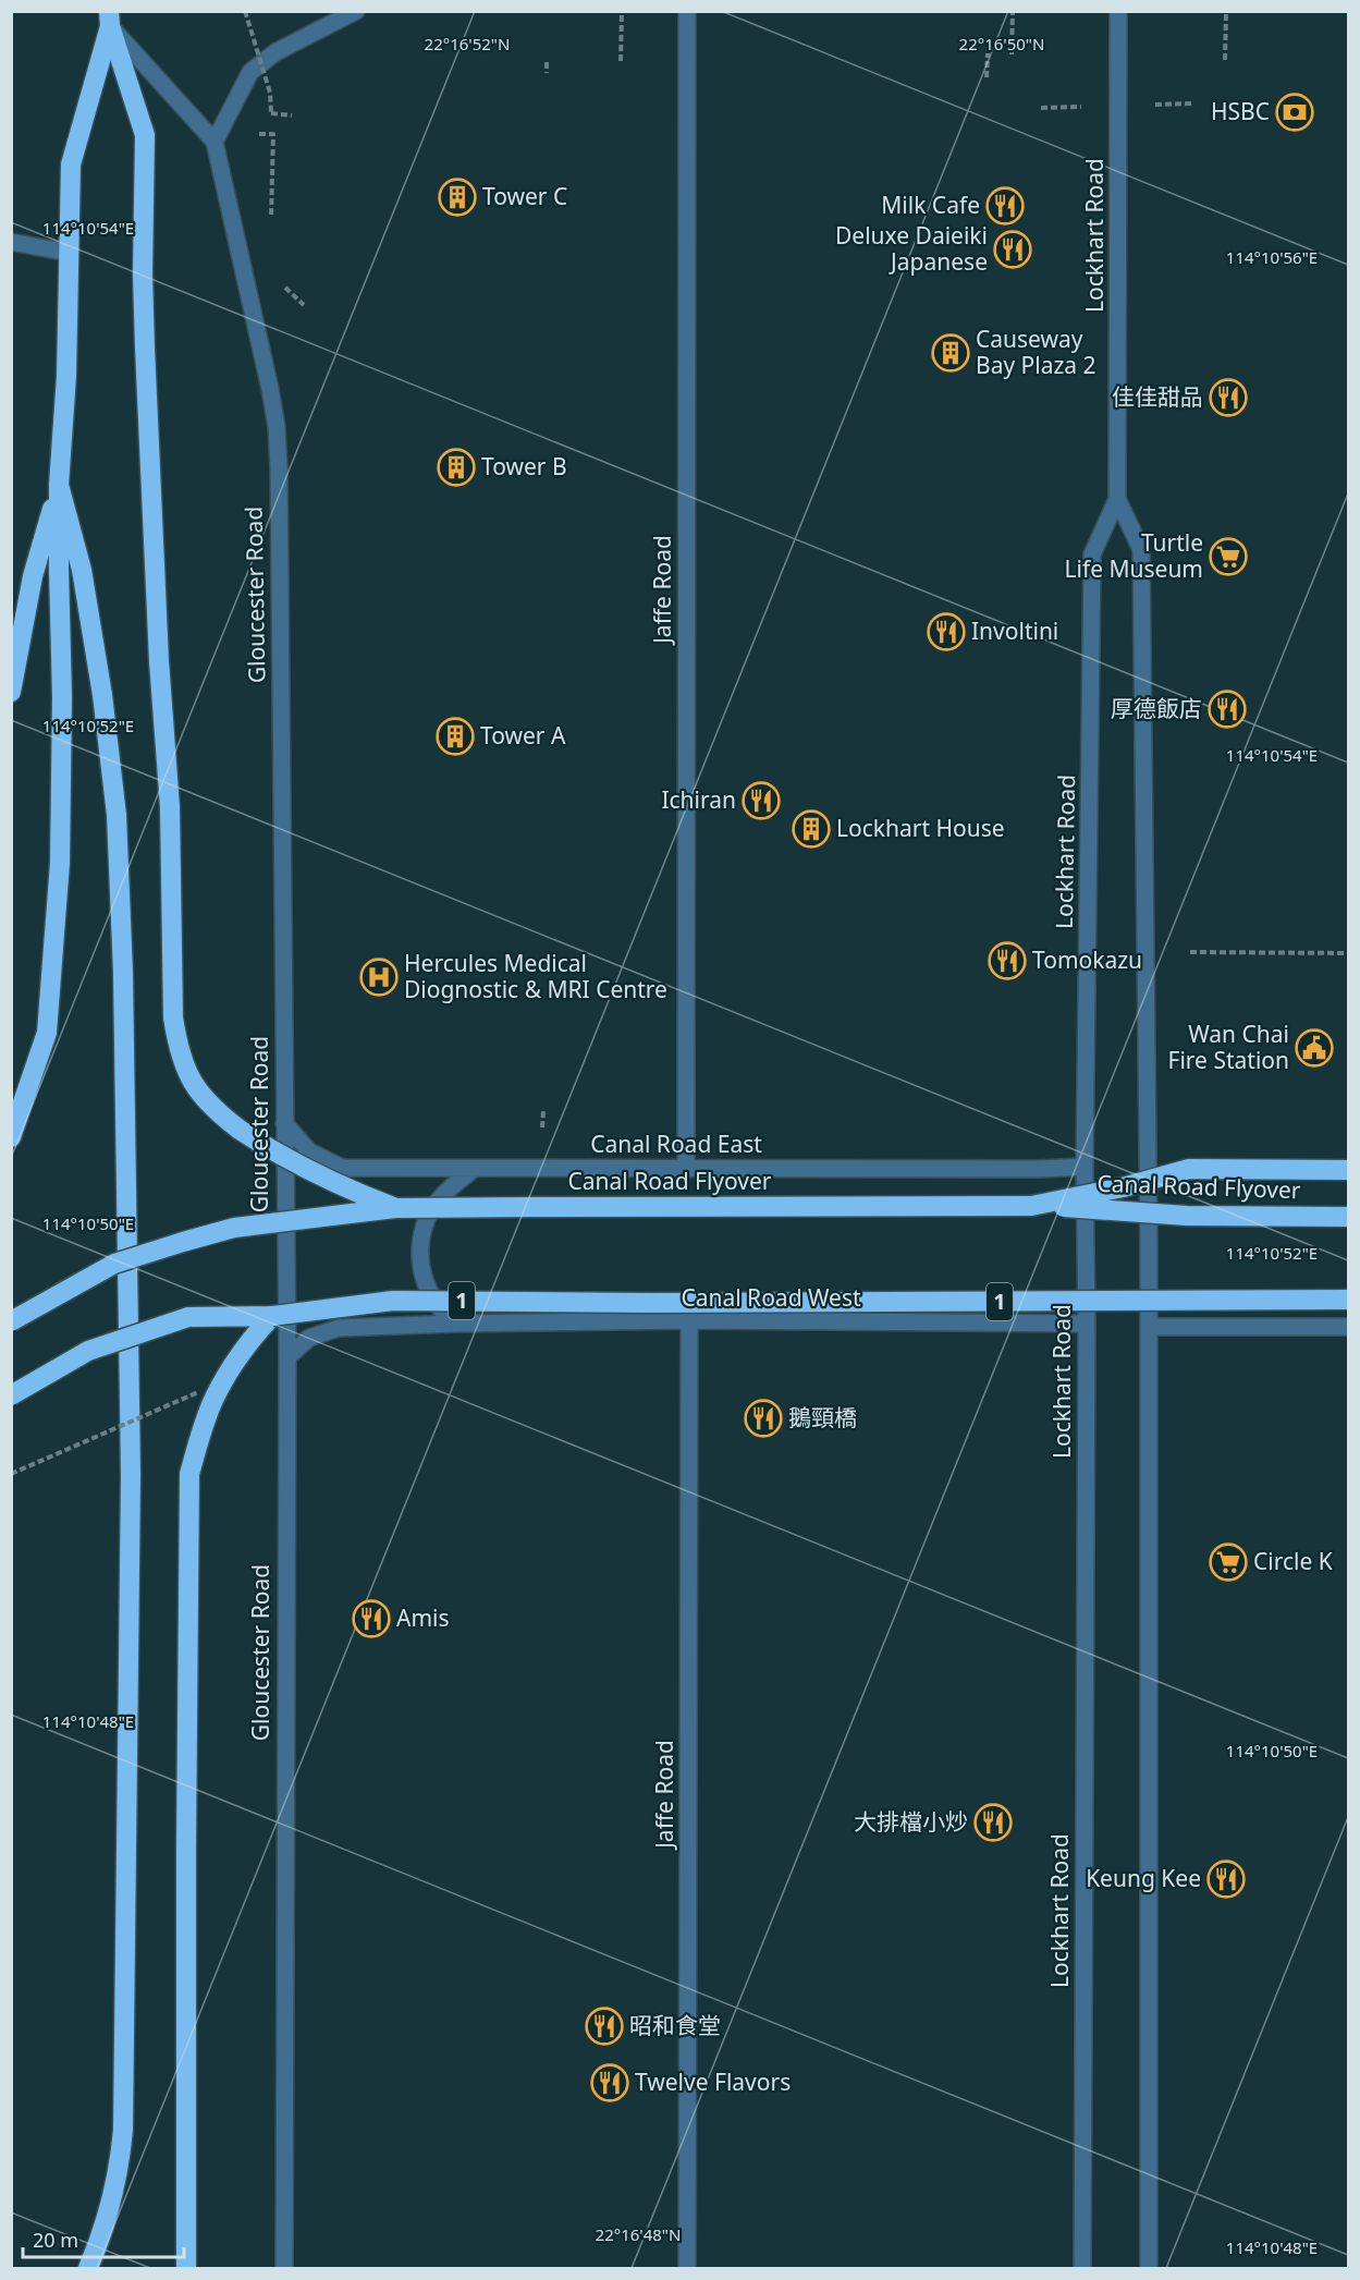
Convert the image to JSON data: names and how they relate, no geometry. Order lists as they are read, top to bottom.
{
  "streets": {
    "highway": ["Canal Road Flyover", "1"],
    "street": [
      "Lockhart Road",
      "Jaffe Road",
      "Gloucester Road",
      "Canal Road East",
      "Canal Road West"
    ]
  },
  "crossings": [
    ["Lockhart Road", "Canal Road East"],
    ["Lockhart Road", "Canal Road West"],
    ["Jaffe Road", "Canal Road East"],
    ["Jaffe Road", "Canal Road West"],
    ["Gloucester Road", "Canal Road East"],
    ["Gloucester Road", "Canal Road West"]
  ],
  "places": {
    "bank": ["HSBC"],
    "building": [
      "Tower C",
      "Causeway Bay Plaza 2",
      "Tower B",
      "Tower A",
      "Lockhart House"
    ],
    "restaurant": [
      "Milk Cafe",
      "Deluxe Daieiki Japanese",
      "佳佳甜品",
      "Involtini",
      "厚德飯店",
      "Ichiran",
      "Tomokazu",
      "鵝頸橋",
      "Amis",
      "大排檔小炒",
      "Keung Kee",
      "昭和食堂",
      "Twelve Flavors"
    ],
    "supermarket": ["Turtle Life Museum", "Circle K"],
    "hospital": ["Hercules Medical Diognostic & MRI Centre"],
    "public building": ["Wan Chai Fire Station"]
  },
  "scale_bar": "20 m",
  "coordinates": [
    "22°16'52\"N",
    "22°16'50\"N",
    "114°10'54\"E",
    "114°10'56\"E",
    "114°10'52\"E",
    "114°10'50\"E",
    "114°10'48\"E",
    "22°16'48\"N"
  ]
}
